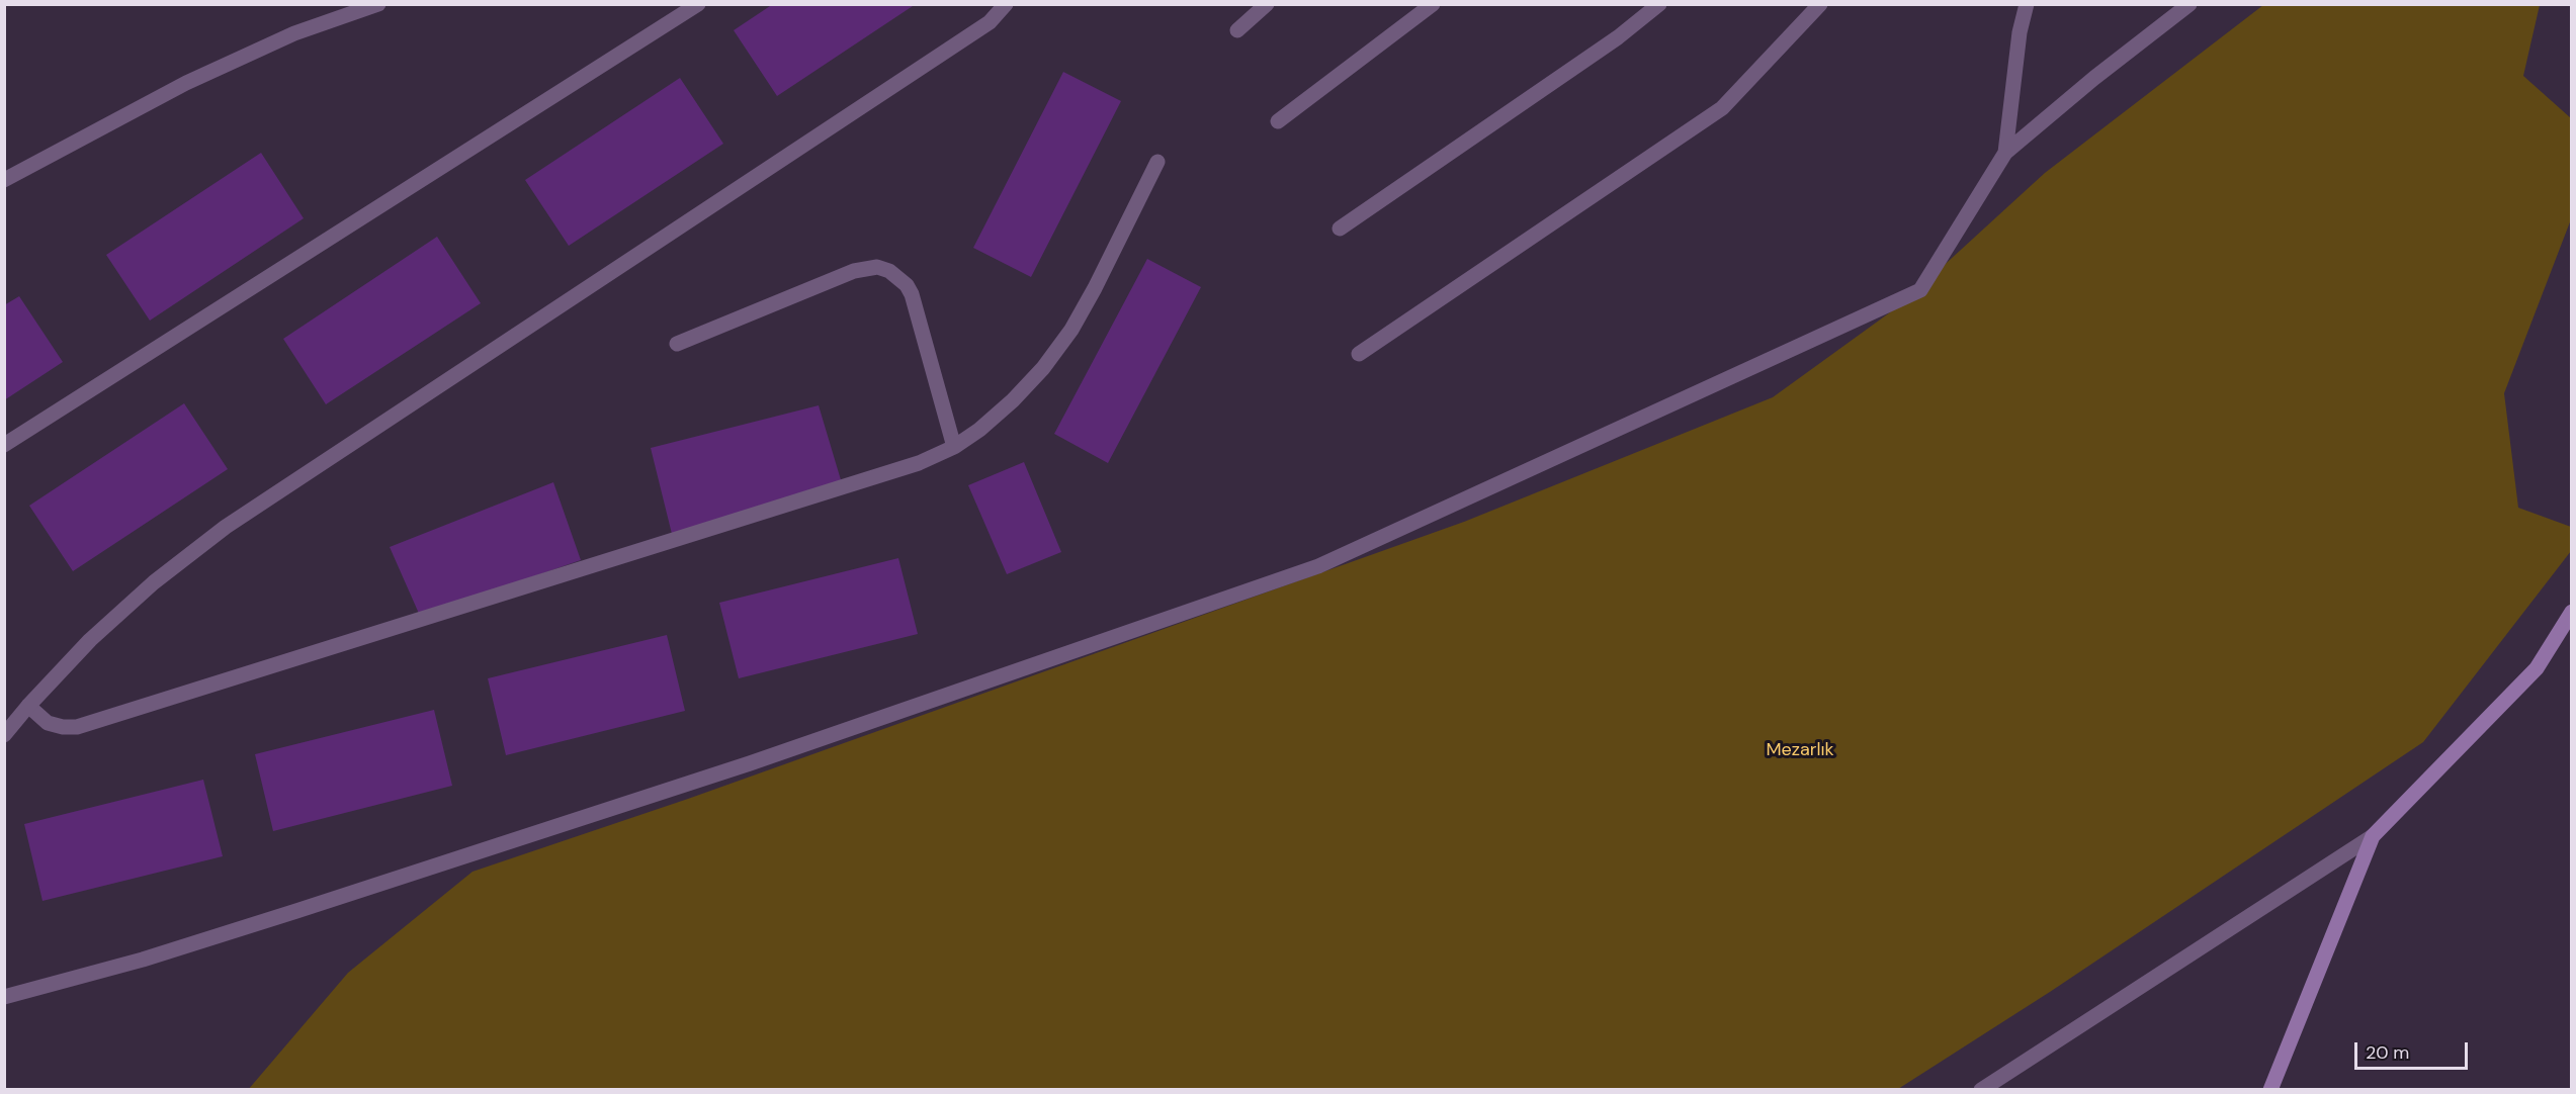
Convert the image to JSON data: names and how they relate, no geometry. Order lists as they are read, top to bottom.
{
  "parks": ["Mezarlık"],
  "scale_bar": "20 m"
}
